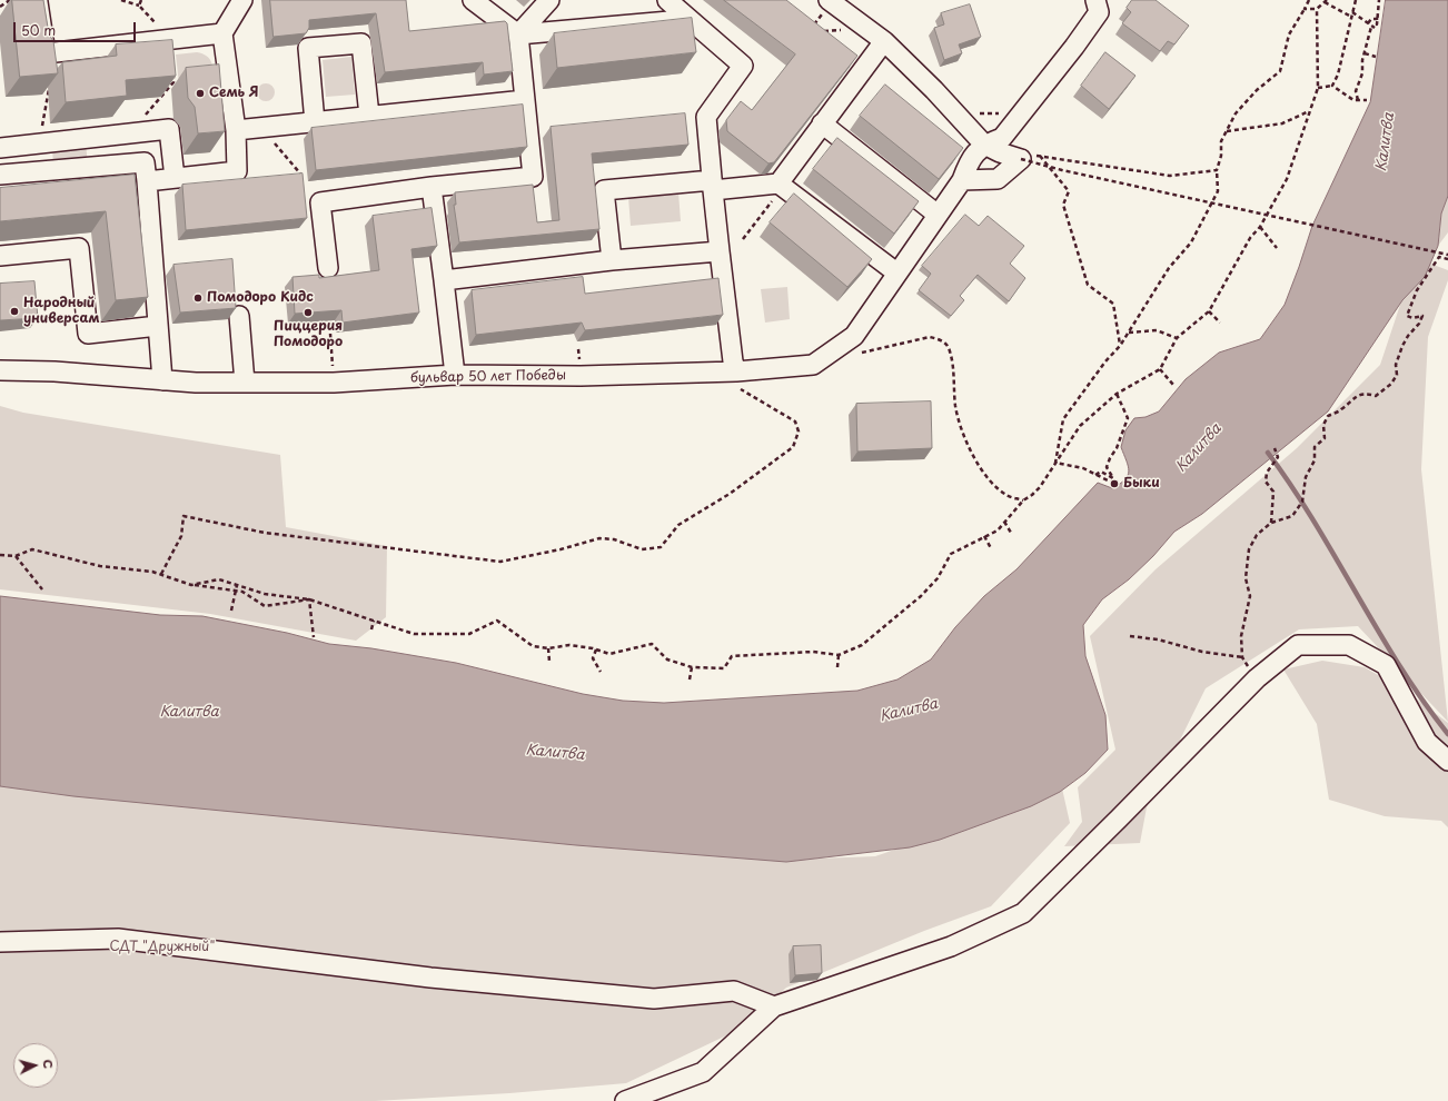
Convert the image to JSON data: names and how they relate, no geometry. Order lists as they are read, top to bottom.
{
  "streets": {
    "street": ["бульвар 50 лет Победы"]
  },
  "water": ["Калитва"],
  "parks": ["СДТ \"Дружный\""],
  "places": [
    "Семь Я",
    "Помодоро Кидс",
    "Народный универсам",
    "Пиццерия Помодоро",
    "Быки"
  ],
  "scale_bar": "50 m",
  "north": "right"
}
